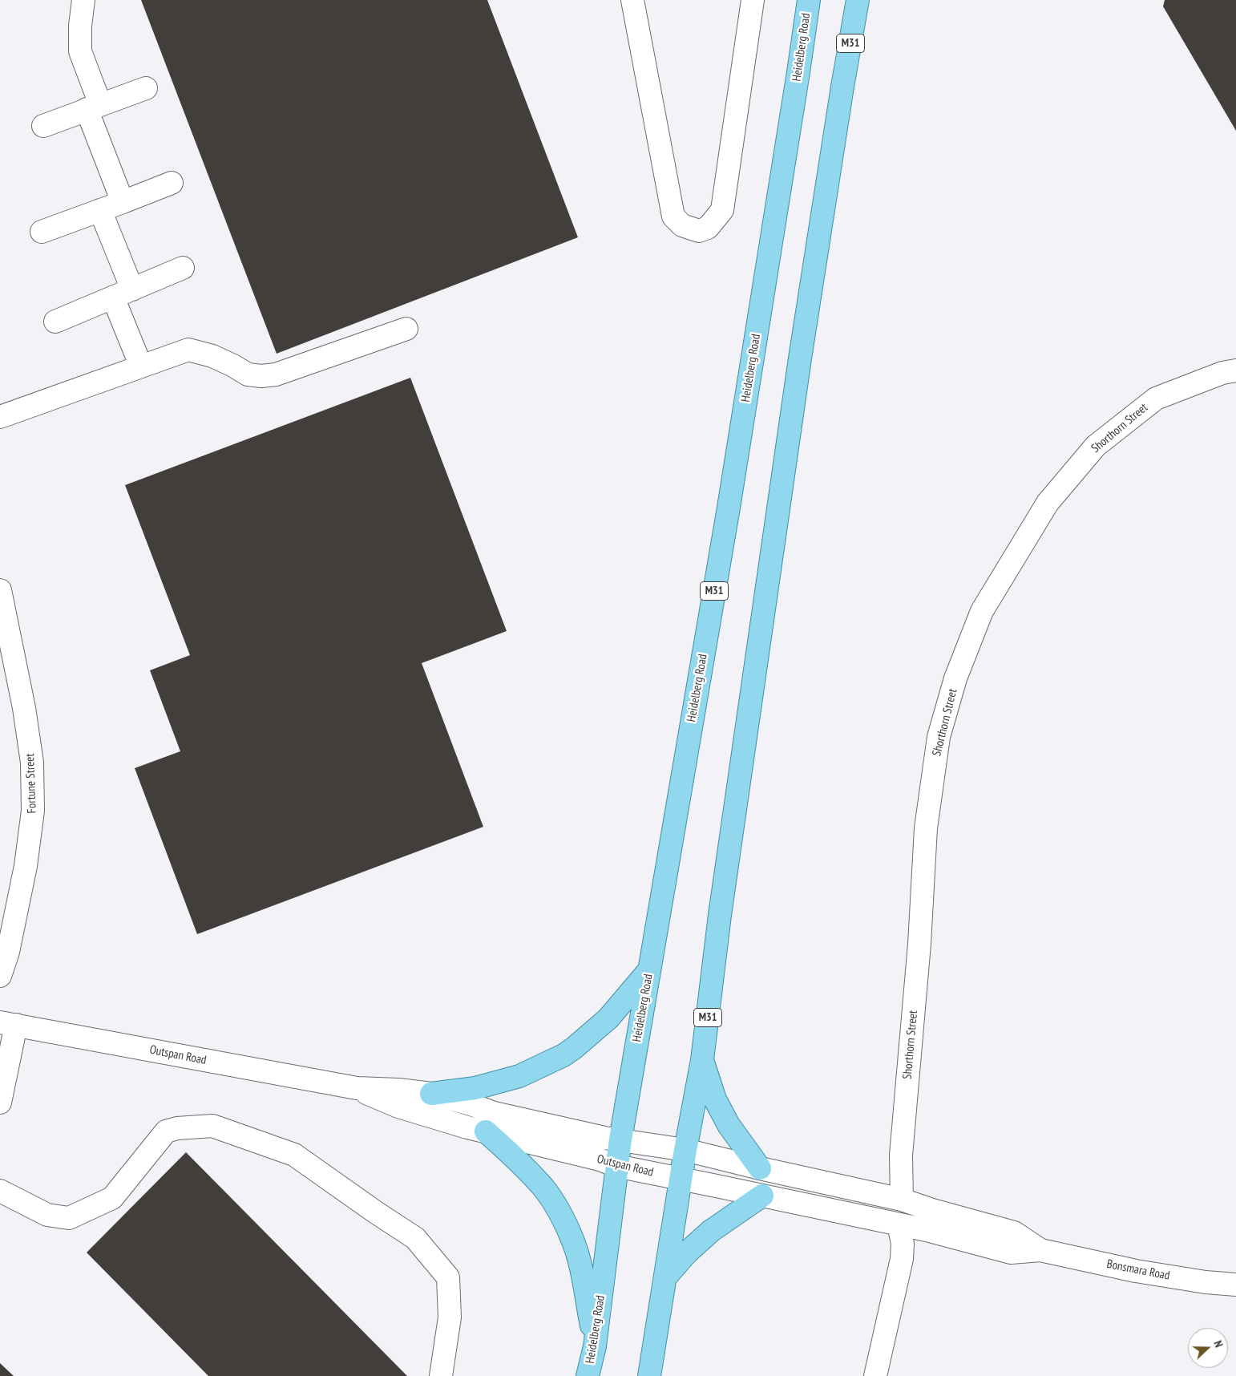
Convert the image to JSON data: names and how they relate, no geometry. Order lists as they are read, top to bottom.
{
  "streets": {
    "main road": ["M31", "Heidelberg Road"],
    "street": [
      "Shorthorn Street",
      "Fortune Street",
      "Outspan Road",
      "Bonsmara Road"
    ]
  },
  "crossings": [
    ["M31", "Outspan Road"],
    ["Heidelberg Road", "Outspan Road"],
    ["Shorthorn Street", "Outspan Road"],
    ["Shorthorn Street", "Bonsmara Road"],
    ["Outspan Road", "Bonsmara Road"]
  ],
  "north": "right"
}
